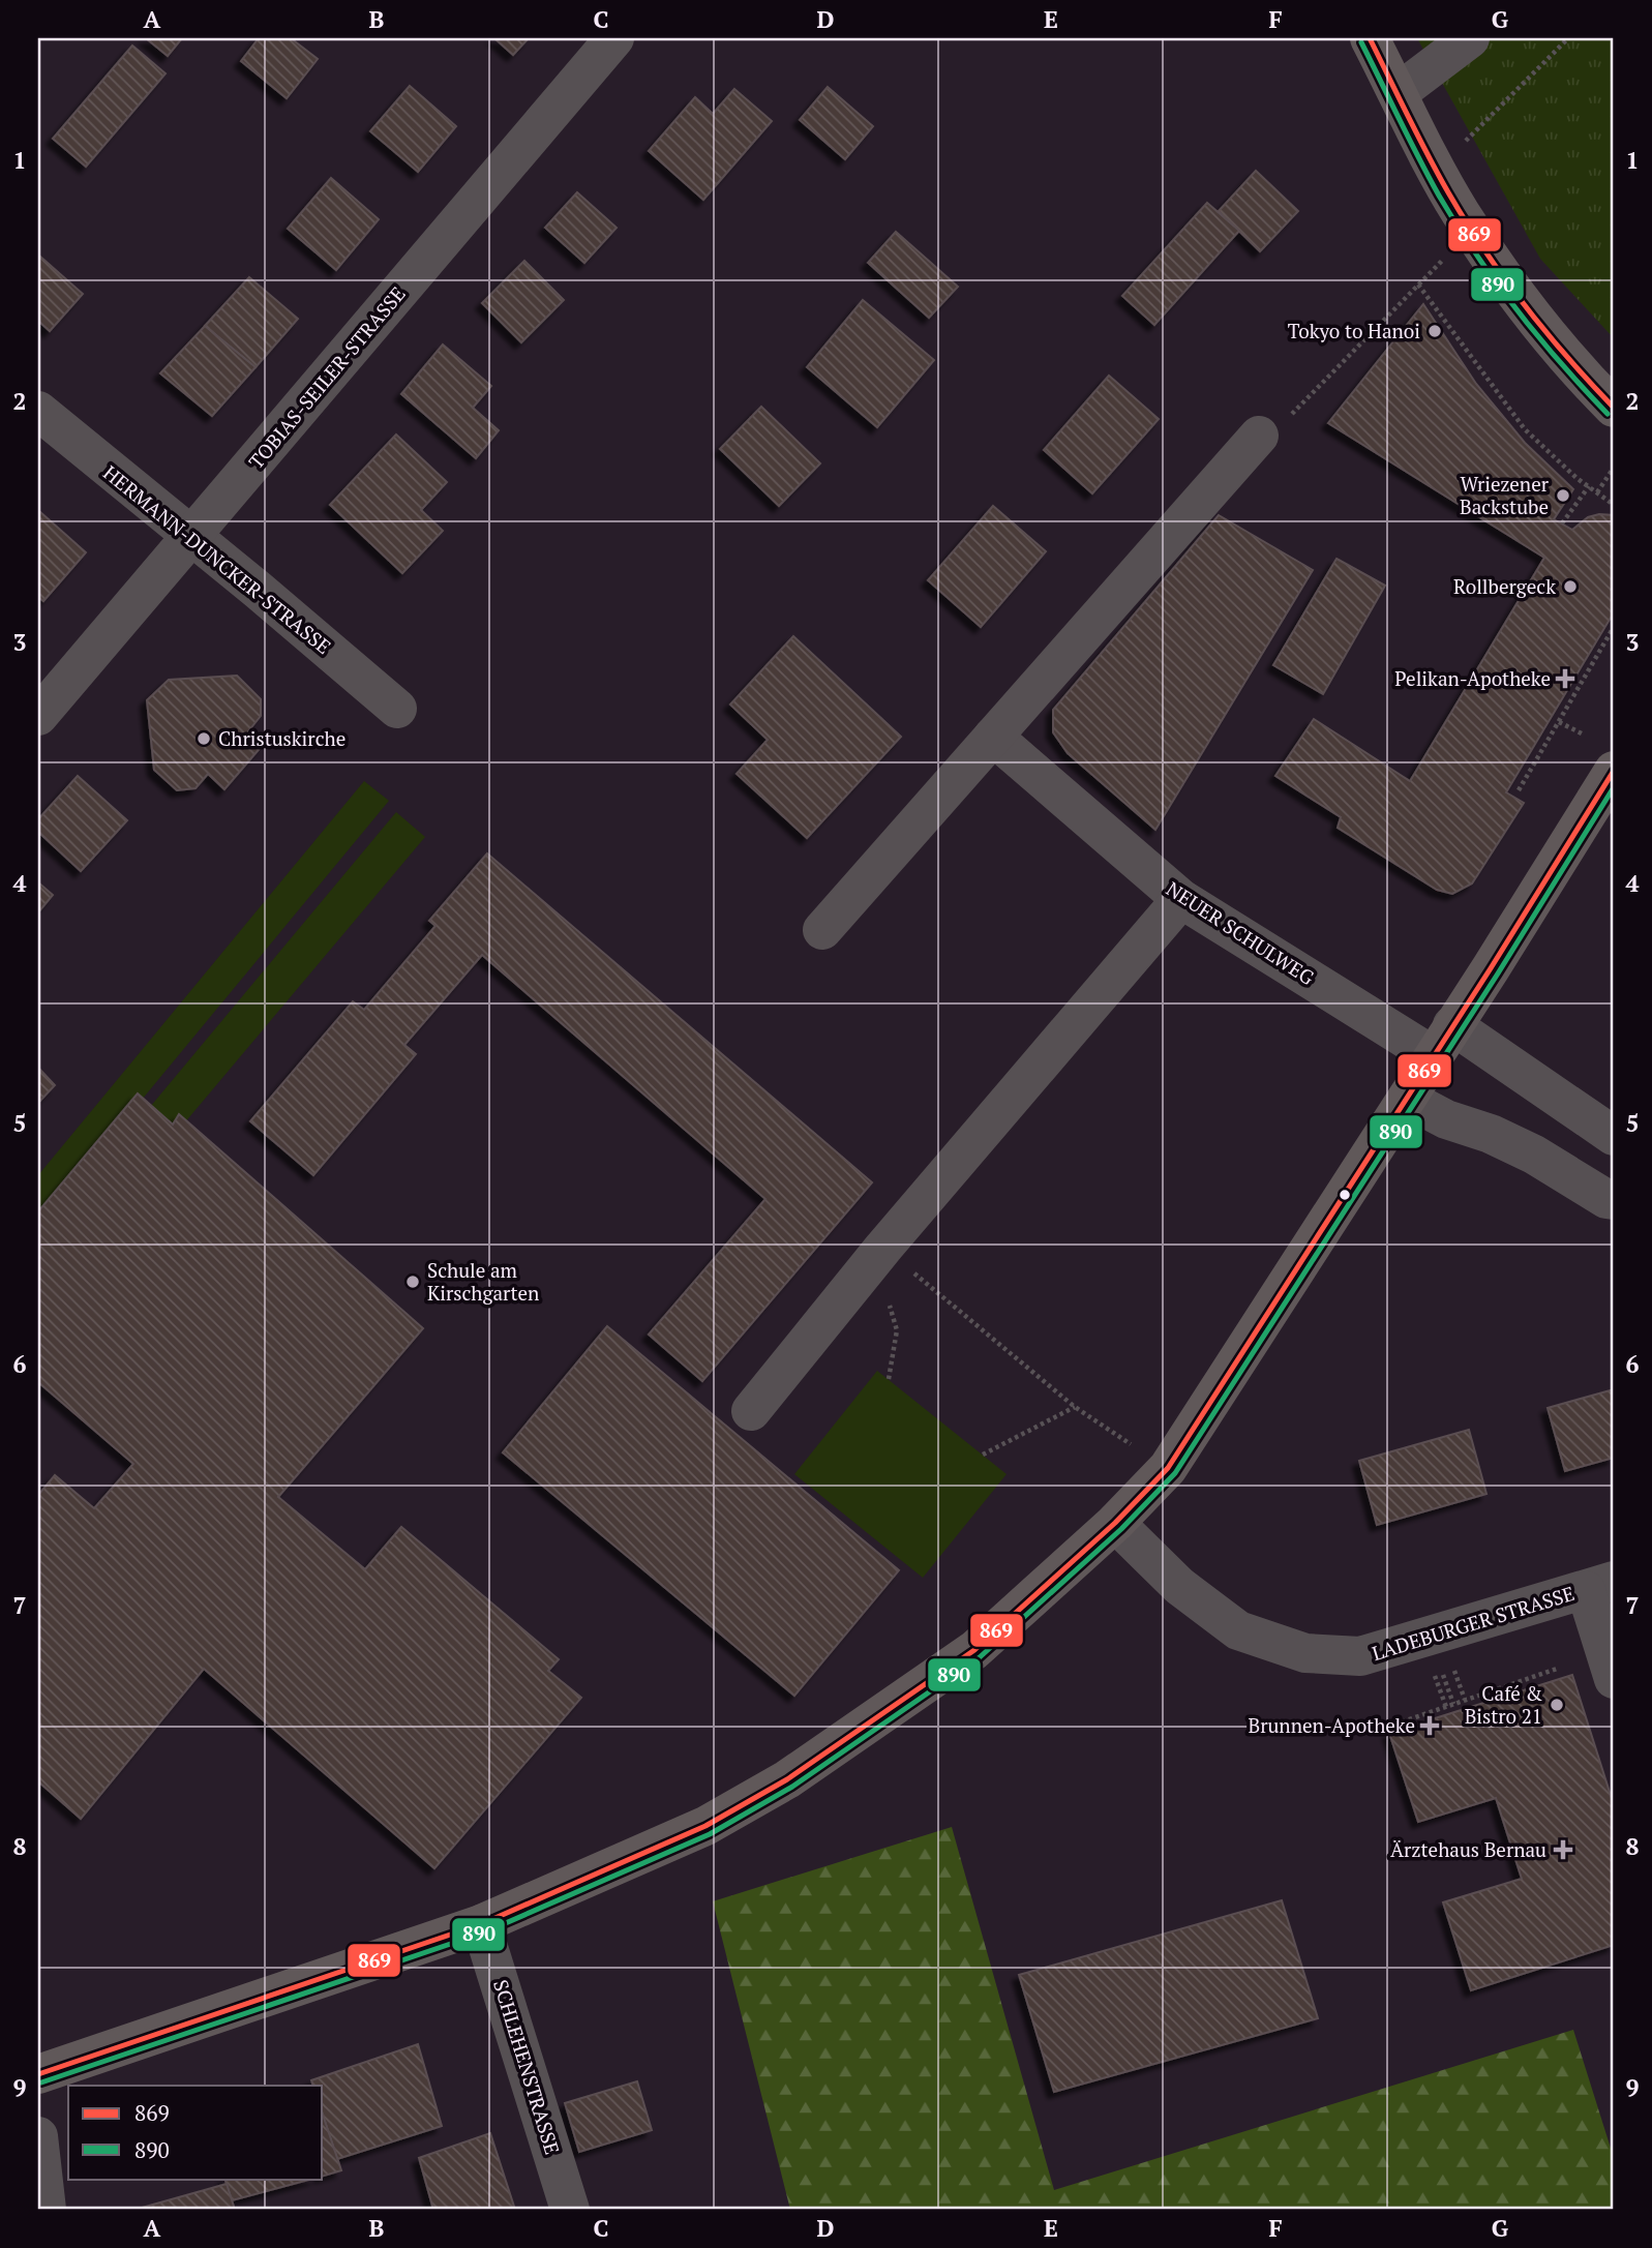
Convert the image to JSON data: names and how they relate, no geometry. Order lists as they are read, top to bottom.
{
  "streets": {
    "street": [
      "TOBIAS-SEILER-STRASSE",
      "HERMANN-DUNCKER-STRASSE",
      "NEUER SCHULWEG",
      "LADEBURGER STRASSE",
      "SCHLEHENSTRASSE"
    ]
  },
  "crossings": [
    ["TOBIAS-SEILER-STRASSE", "HERMANN-DUNCKER-STRASSE"]
  ],
  "places": {
    "other": [
      "Tokyo to Hanoi",
      "Wriezener Backstube",
      "Rollbergeck",
      "Christuskirche",
      "Schule am Kirschgarten",
      "Café & Bistro 21"
    ],
    "health": ["Pelikan-Apotheke", "Brunnen-Apotheke", "Ärztehaus Bernau"]
  },
  "lines": ["transit line 869", "transit line 890"],
  "legend": ["869", "890"],
  "grid": {
    "columns": [
      "A",
      "B",
      "C",
      "D",
      "E",
      "F",
      "G"
    ],
    "rows": [
      "1",
      "2",
      "3",
      "4",
      "5",
      "6",
      "7",
      "8",
      "9"
    ]
  }
}
